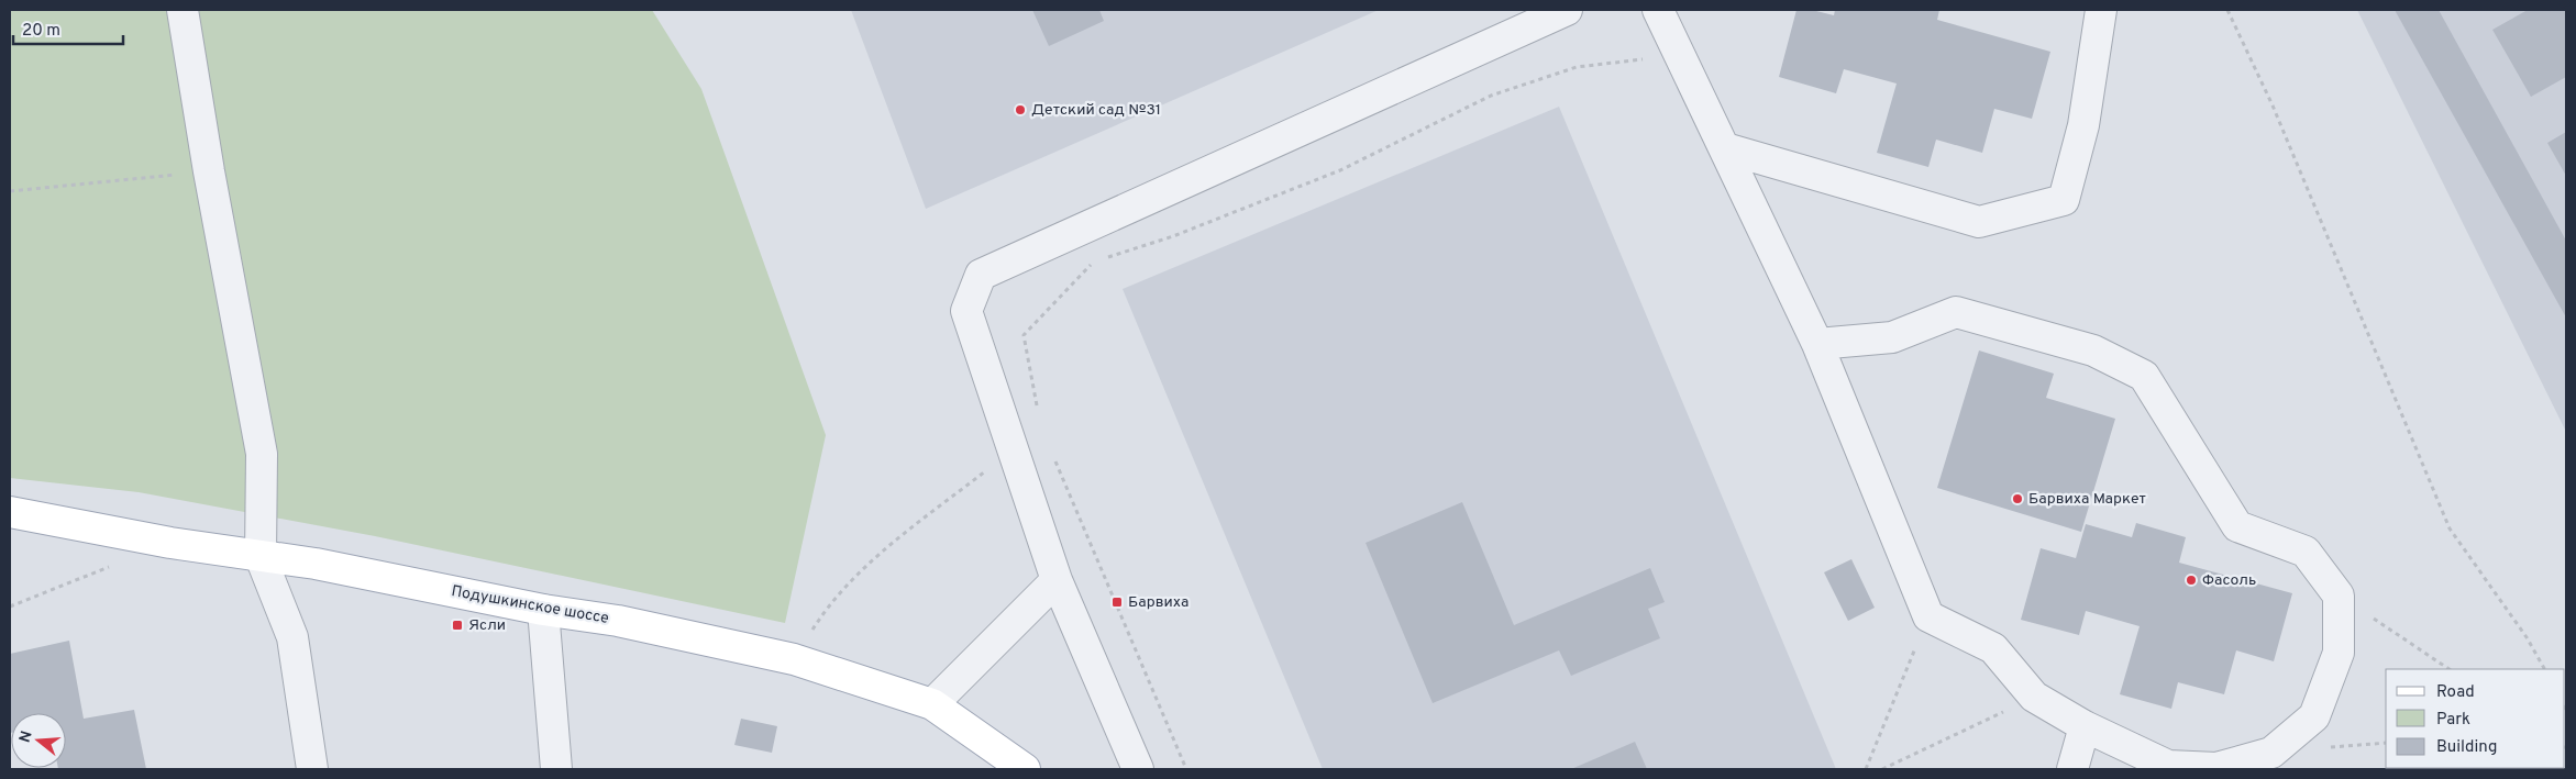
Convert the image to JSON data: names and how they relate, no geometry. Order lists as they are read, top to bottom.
{
  "streets": {
    "main road": ["Подушкинское шоссе"]
  },
  "places": {
    "other": ["Детский сад №31", "Барвиха Маркет", "Фасоль"],
    "transit": ["Барвиха", "Ясли"]
  },
  "legend": ["Road", "Park", "Building"],
  "scale_bar": "20 m",
  "north": "left"
}
